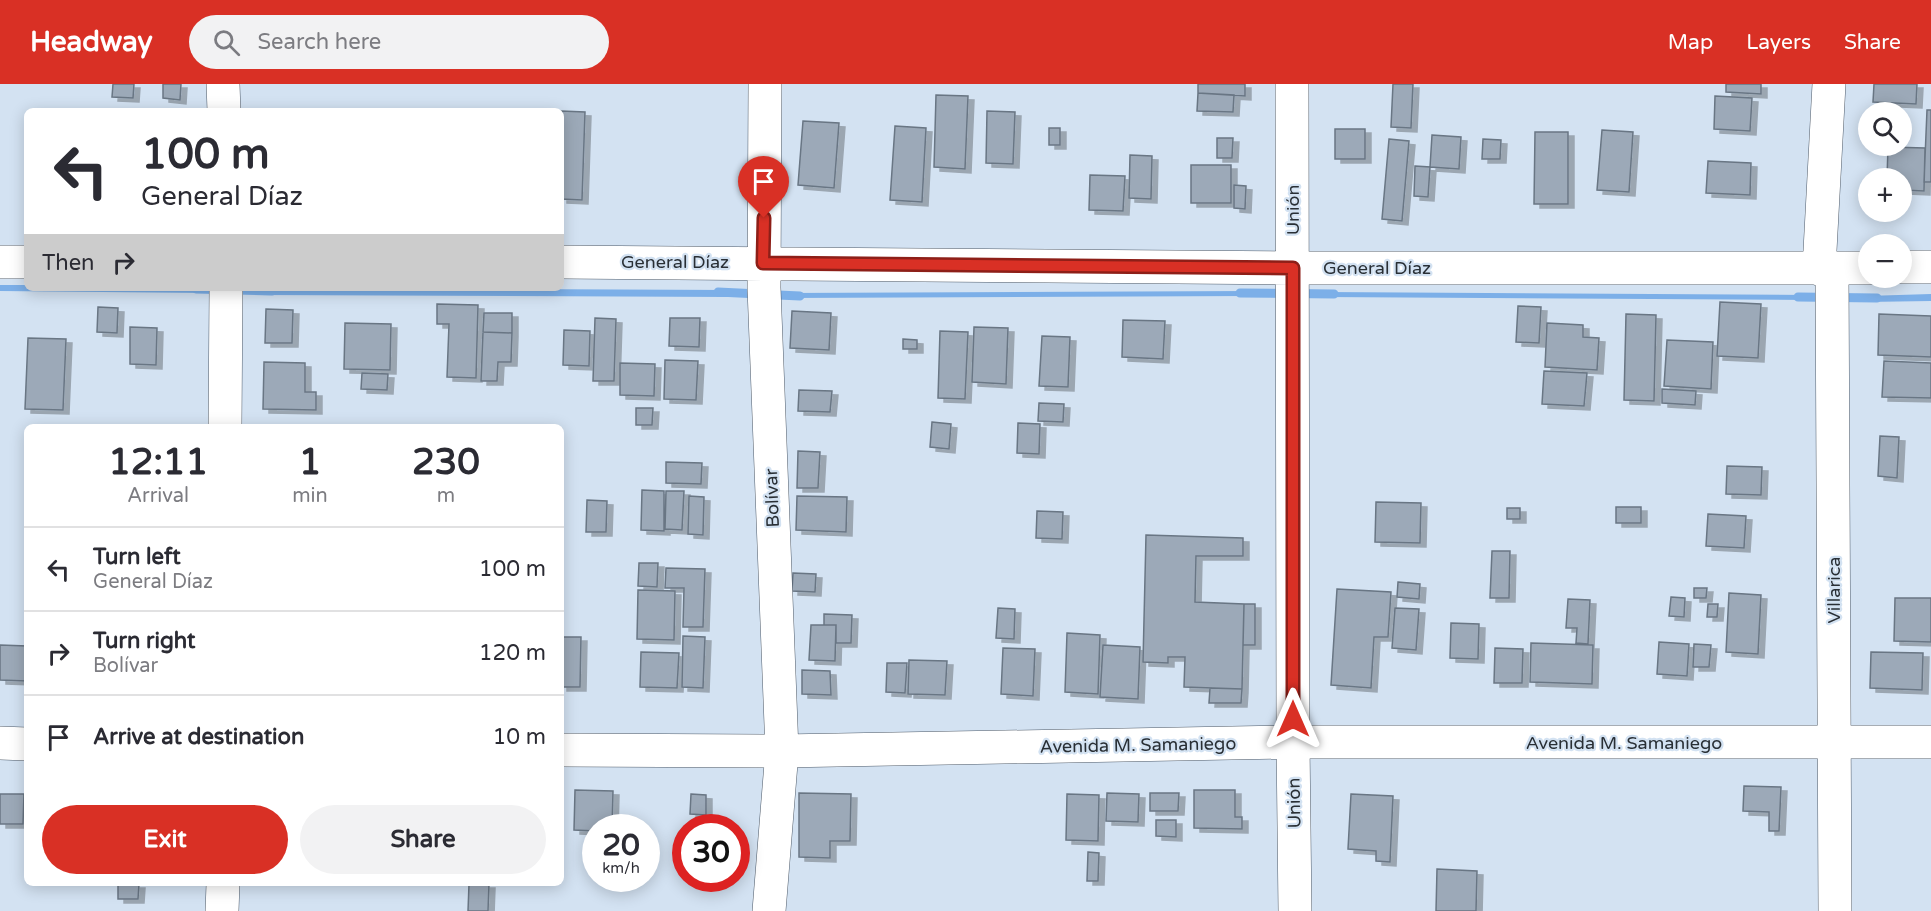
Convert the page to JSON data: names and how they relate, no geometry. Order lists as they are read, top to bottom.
{
  "streets": {
    "street": [
      "Unión",
      "General Díaz",
      "Bolívar",
      "Villarica",
      "Avenida M. Samaniego"
    ]
  },
  "crossings": [
    ["Unión", "General Díaz"],
    ["Unión", "Avenida M. Samaniego"],
    ["General Díaz", "Bolívar"],
    ["General Díaz", "Villarica"],
    ["Bolívar", "Avenida M. Samaniego"],
    ["Villarica", "Avenida M. Samaniego"]
  ],
  "page": {
    "header": "Headway",
    "search": "Search here",
    "nav": ["Map", "Layers", "Share"],
    "map_buttons": ["+", "−"],
    "turn": ["100 m", "General Díaz"],
    "then": "Then",
    "eta": [
      "12:11",
      "Arrival",
      "1",
      "min",
      "230",
      "m"
    ],
    "list": [
      {
        "name": "Turn left",
        "note": "General Díaz",
        "value": "100 m"
      },
      {
        "name": "Turn right",
        "note": "Bolívar",
        "value": "120 m"
      },
      {
        "name": "Arrive at destination",
        "value": "10 m"
      }
    ],
    "buttons": ["Exit", "Share"],
    "speed": "20 km/h",
    "limit": "30"
  }
}
